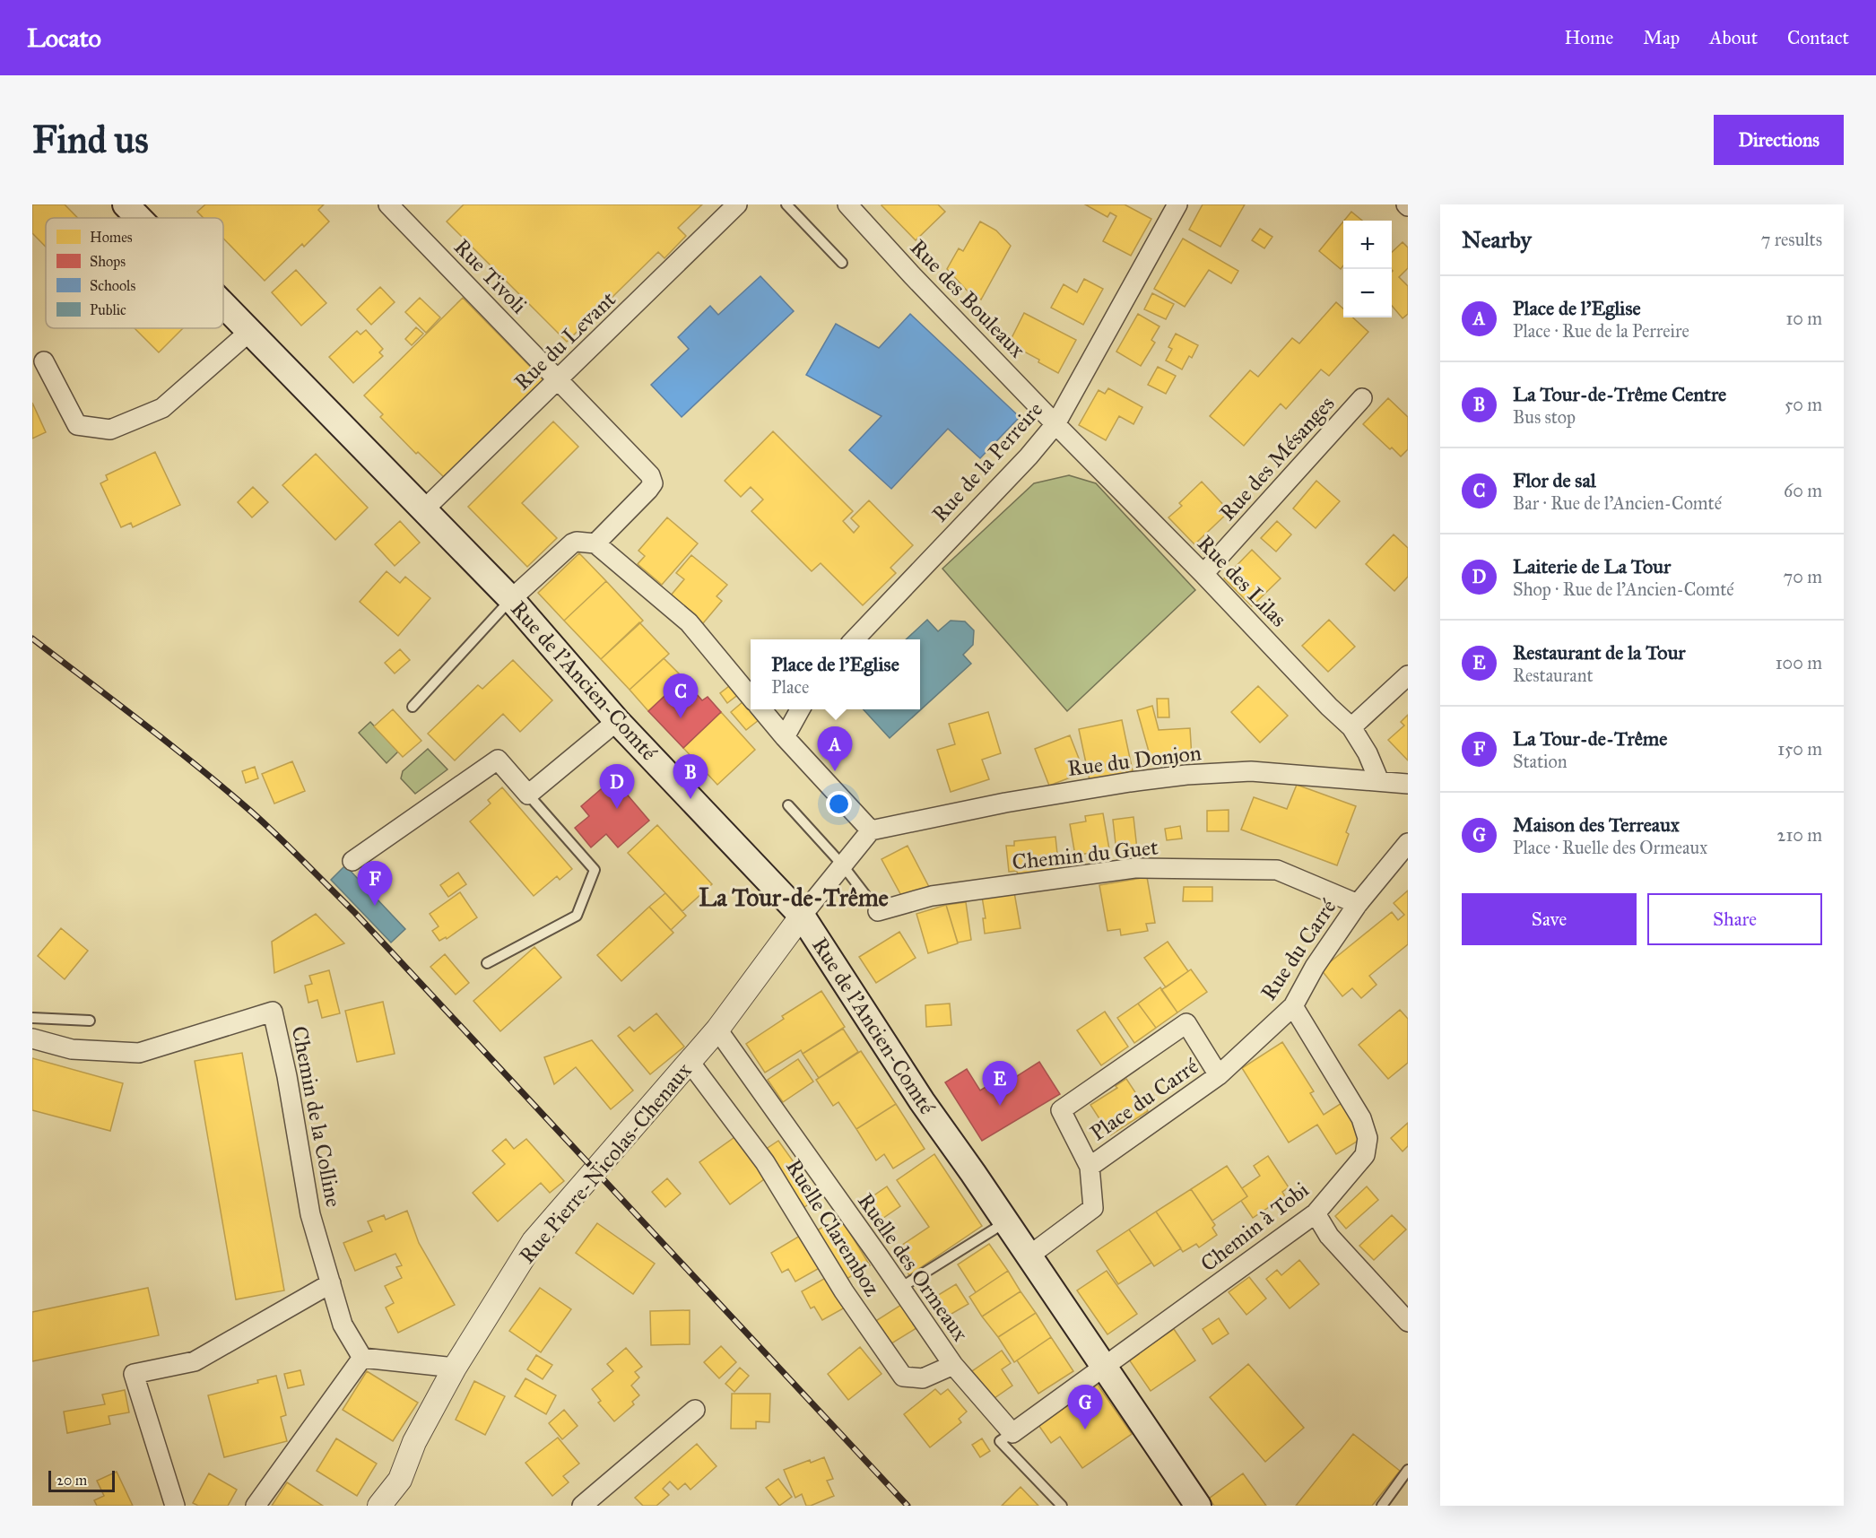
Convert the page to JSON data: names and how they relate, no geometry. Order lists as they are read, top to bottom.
{
  "streets": {
    "main road": ["Rue de l'Ancien-Comté"],
    "street": [
      "Rue Tivoli",
      "Rue des Bouleaux",
      "Rue du Levant",
      "Rue des Mésanges",
      "Rue de la Perreire",
      "Rue des Lilas",
      "Rue du Donjon",
      "Chemin du Guet",
      "Rue du Carré",
      "Place du Carré",
      "Chemin de la Colline",
      "Rue Pierre-Nicolas-Chenaux",
      "Chemin à Tobi",
      "Ruelle Claremboz",
      "Ruelle des Ormeaux"
    ]
  },
  "crossings": [
    ["Rue Tivoli", "Rue du Levant"],
    ["Rue des Bouleaux", "Rue de la Perreire"],
    ["Rue des Bouleaux", "Rue des Lilas"],
    ["Rue du Levant", "Rue de l'Ancien-Comté"],
    ["Rue des Mésanges", "Rue des Lilas"],
    ["Rue de la Perreire", "Rue des Lilas"],
    ["Rue des Lilas", "Rue du Donjon"],
    ["Rue de l'Ancien-Comté", "Place du Carré"],
    ["Rue de l'Ancien-Comté", "Rue Pierre-Nicolas-Chenaux"],
    ["Rue de l'Ancien-Comté", "Chemin à Tobi"],
    ["Chemin du Guet", "Rue du Carré"],
    ["Rue du Carré", "Place du Carré"],
    ["Rue du Carré", "Chemin à Tobi"],
    ["Rue Pierre-Nicolas-Chenaux", "Ruelle Claremboz"],
    ["Rue Pierre-Nicolas-Chenaux", "Ruelle des Ormeaux"],
    ["Ruelle Claremboz", "Ruelle des Ormeaux"]
  ],
  "districts": ["La Tour-de-Trême"],
  "legend": [
    "Homes",
    "Shops",
    "Schools",
    "Public"
  ],
  "scale_bar": "20 m",
  "page": {
    "header": "Locato",
    "nav": [
      "Home",
      "Map",
      "About",
      "Contact"
    ],
    "buttons": [
      "Directions",
      ["Save", "Share"]
    ],
    "title": "Find us",
    "heading": ["Nearby", "7 results"],
    "map_buttons": ["+", "−"],
    "list": [
      {
        "mark": "A",
        "name": "Place de l'Eglise",
        "note": "Place · Rue de la Perreire",
        "value": "10 m"
      },
      {
        "mark": "B",
        "name": "La Tour-de-Trême Centre",
        "note": "Bus stop",
        "value": "50 m"
      },
      {
        "mark": "C",
        "name": "Flor de sal",
        "note": "Bar · Rue de l'Ancien-Comté",
        "value": "60 m"
      },
      {
        "mark": "D",
        "name": "Laiterie de La Tour",
        "note": "Shop · Rue de l'Ancien-Comté",
        "value": "70 m"
      },
      {
        "mark": "E",
        "name": "Restaurant de la Tour",
        "note": "Restaurant",
        "value": "100 m"
      },
      {
        "mark": "F",
        "name": "La Tour-de-Trême",
        "note": "Station",
        "value": "150 m"
      },
      {
        "mark": "G",
        "name": "Maison des Terreaux",
        "note": "Place · Ruelle des Ormeaux",
        "value": "210 m"
      }
    ],
    "popup": ["Place de l'Eglise", "Place"],
    "pins": [
      "C",
      "A",
      "B",
      "D",
      "F",
      "E",
      "G"
    ],
    "scale": "20 m"
  }
}
